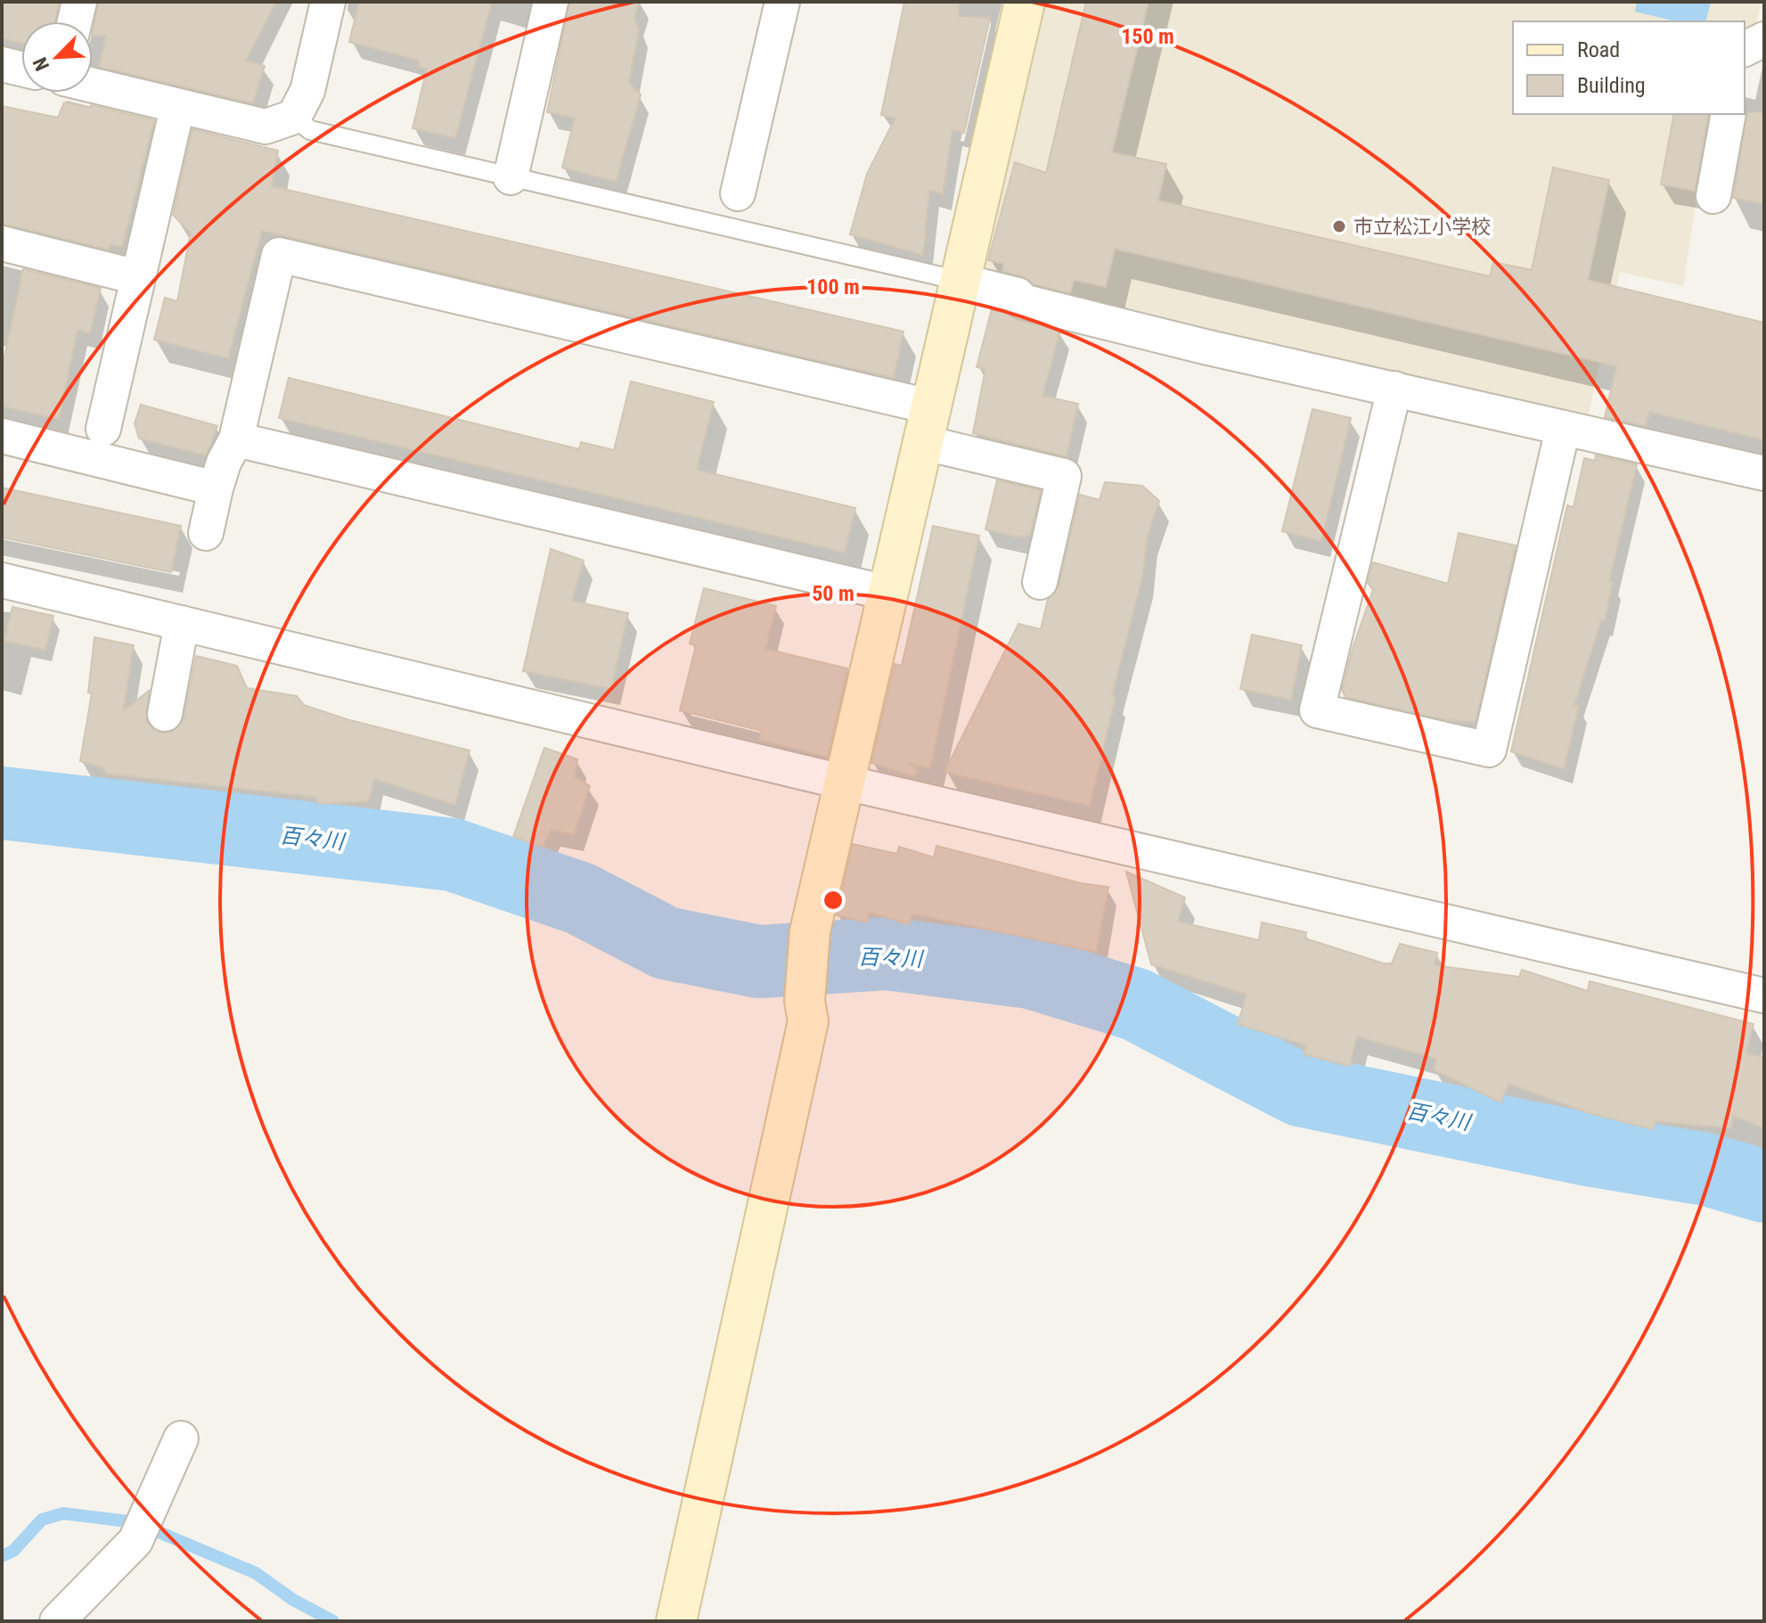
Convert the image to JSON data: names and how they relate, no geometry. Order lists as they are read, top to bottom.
{
  "water": ["百々川"],
  "places": ["市立松江小学校"],
  "legend": ["Road", "Building"],
  "north": "bottom left",
  "rings": ["150 m", "100 m", "50 m"]
}
